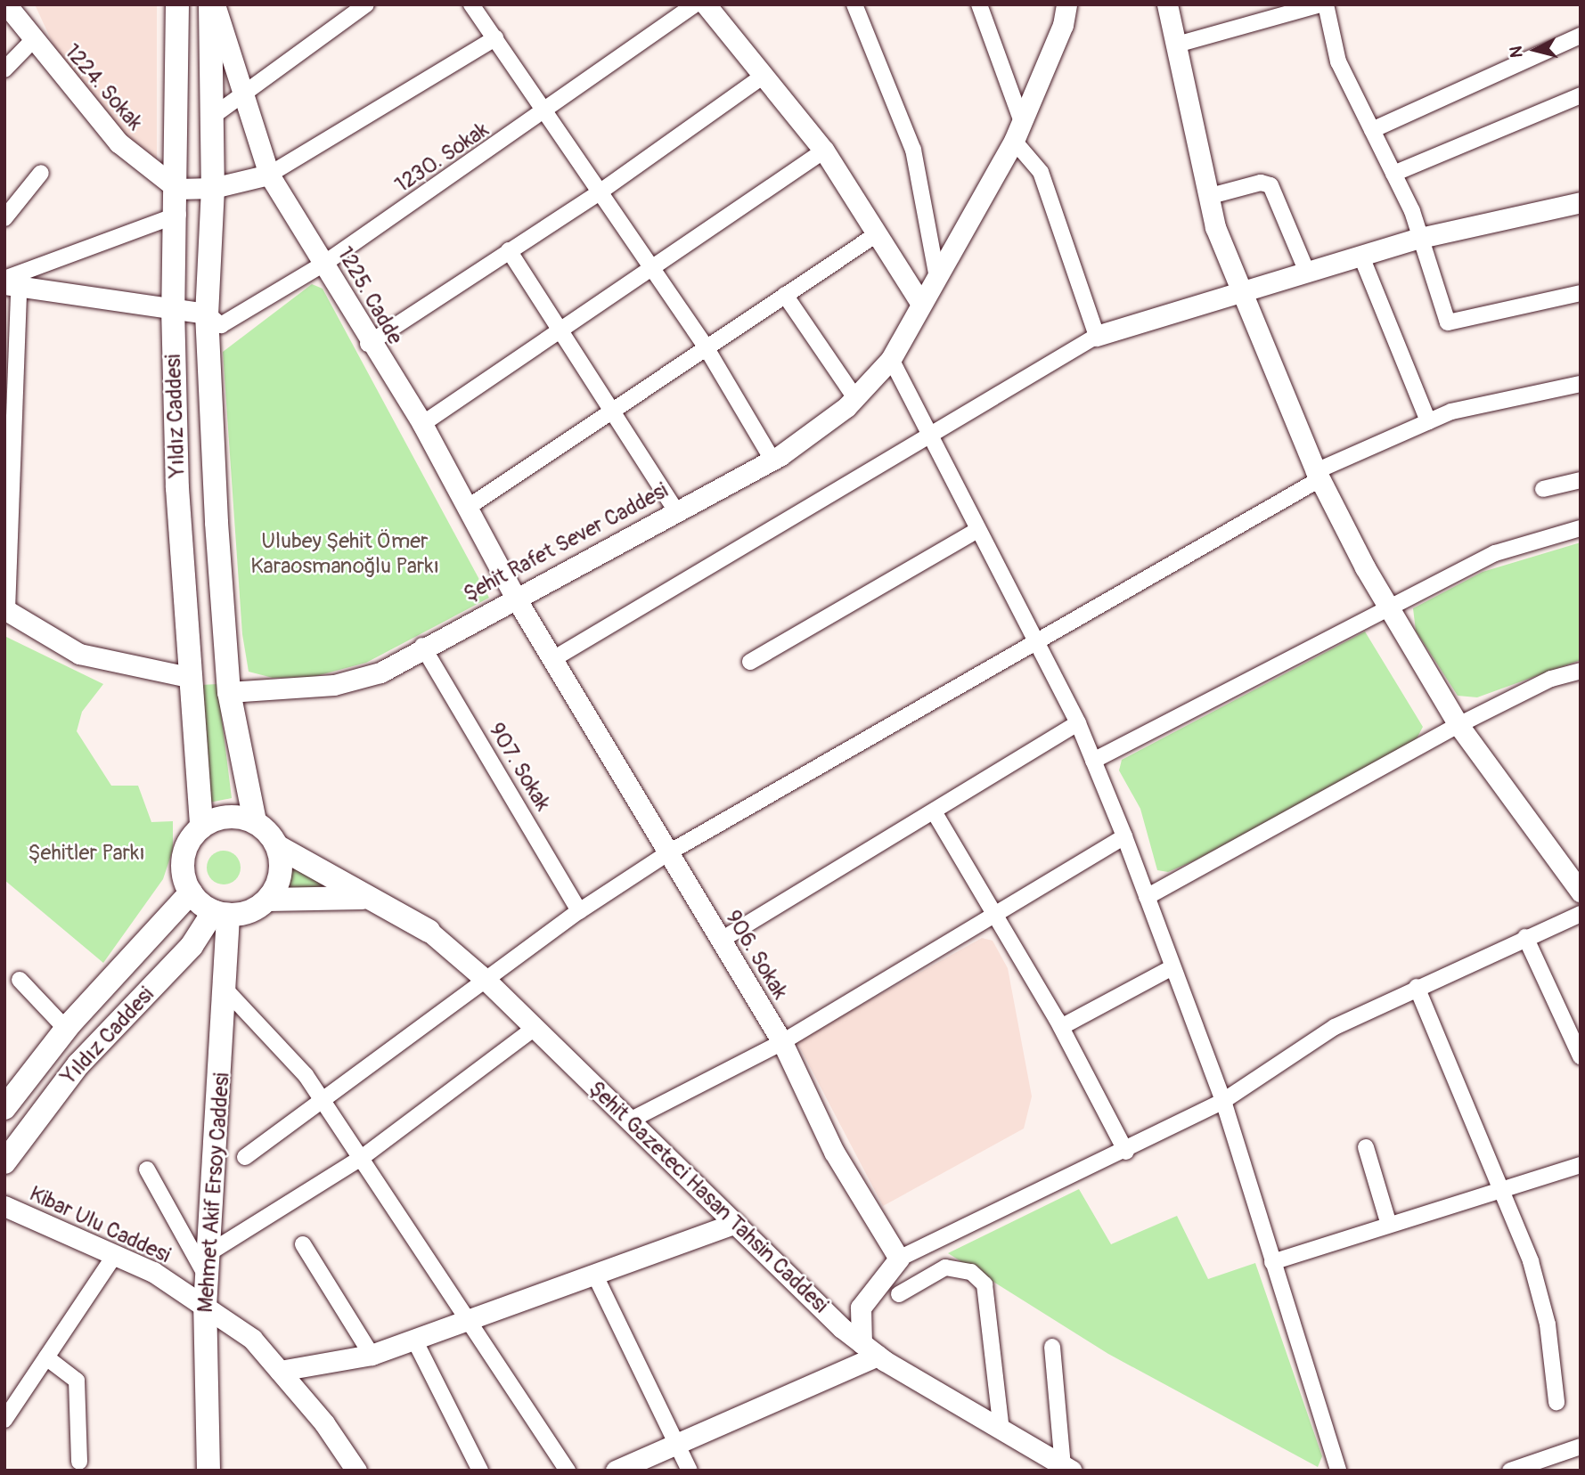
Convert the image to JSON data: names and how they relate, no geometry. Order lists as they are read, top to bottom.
{
  "streets": {
    "main road": ["Yıldız Caddesi", "Mehmet Akif Ersoy Caddesi", "Şehit Gazeteci Hasan Tahsin Caddesi"],
    "street": [
      "1224. Sokak",
      "1230. Sokak",
      "1225. Cadde",
      "Şehit Rafet Sever Caddesi",
      "907. Sokak",
      "906. Sokak",
      "Kibar Ulu Caddesi"
    ]
  },
  "crossings": [
    ["1224. Sokak", "Yıldız Caddesi"],
    ["1230. Sokak", "1225. Cadde"],
    ["1230. Sokak", "Yıldız Caddesi"],
    ["1225. Cadde", "Yıldız Caddesi"],
    ["1225. Cadde", "Şehit Rafet Sever Caddesi"],
    ["1225. Cadde", "906. Sokak"],
    ["Yıldız Caddesi", "Şehit Rafet Sever Caddesi"],
    ["Yıldız Caddesi", "Mehmet Akif Ersoy Caddesi"],
    ["Yıldız Caddesi", "Şehit Gazeteci Hasan Tahsin Caddesi"],
    ["Şehit Rafet Sever Caddesi", "907. Sokak"],
    ["Şehit Rafet Sever Caddesi", "906. Sokak"],
    ["Mehmet Akif Ersoy Caddesi", "Şehit Gazeteci Hasan Tahsin Caddesi"],
    ["Mehmet Akif Ersoy Caddesi", "Kibar Ulu Caddesi"]
  ],
  "parks": ["Ulubey Şehit Ömer Karaosmanoğlu Parkı", "Şehitler Parkı"],
  "north": "left"
}
